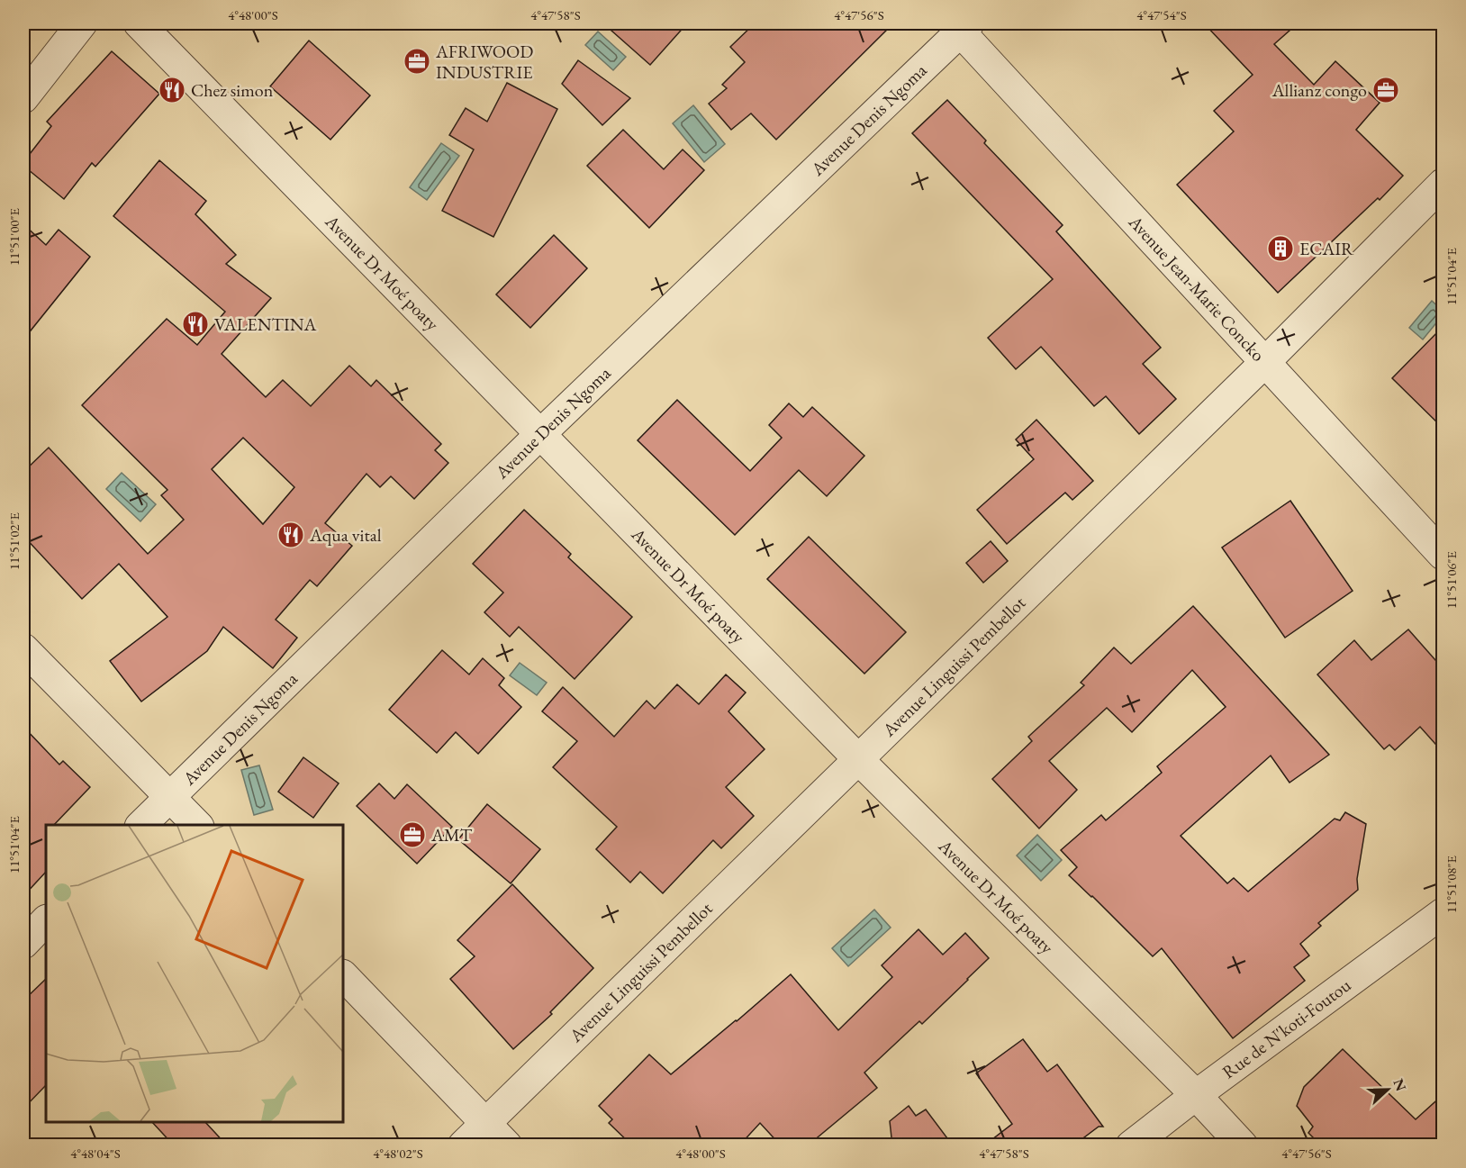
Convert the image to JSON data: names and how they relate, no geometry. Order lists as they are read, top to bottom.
{
  "streets": {
    "street": [
      "Avenue Denis Ngoma",
      "Avenue Dr Moé poaty",
      "Avenue Jean-Marie Concko",
      "Avenue Linguissi Pembellot",
      "Rue de N'koti-Foutou"
    ]
  },
  "crossings": [
    ["Avenue Denis Ngoma", "Avenue Dr Moé poaty"],
    ["Avenue Denis Ngoma", "Avenue Jean-Marie Concko"],
    ["Avenue Dr Moé poaty", "Avenue Linguissi Pembellot"],
    ["Avenue Dr Moé poaty", "Rue de N'koti-Foutou"],
    ["Avenue Jean-Marie Concko", "Avenue Linguissi Pembellot"]
  ],
  "places": {
    "office": ["AFRIWOOD INDUSTRIE", "Allianz congo", "AMT"],
    "restaurant": ["Chez simon", "VALENTINA", "Aqua vital"],
    "building": ["ECAIR"]
  },
  "north": "right",
  "coordinates": [
    "4°48'00\"S",
    "4°47'58\"S",
    "4°47'56\"S",
    "4°47'54\"S",
    "11°51'00\"E",
    "11°51'04\"E",
    "11°51'02\"E",
    "11°51'06\"E",
    "11°51'08\"E",
    "4°48'04\"S",
    "4°48'02\"S"
  ]
}
